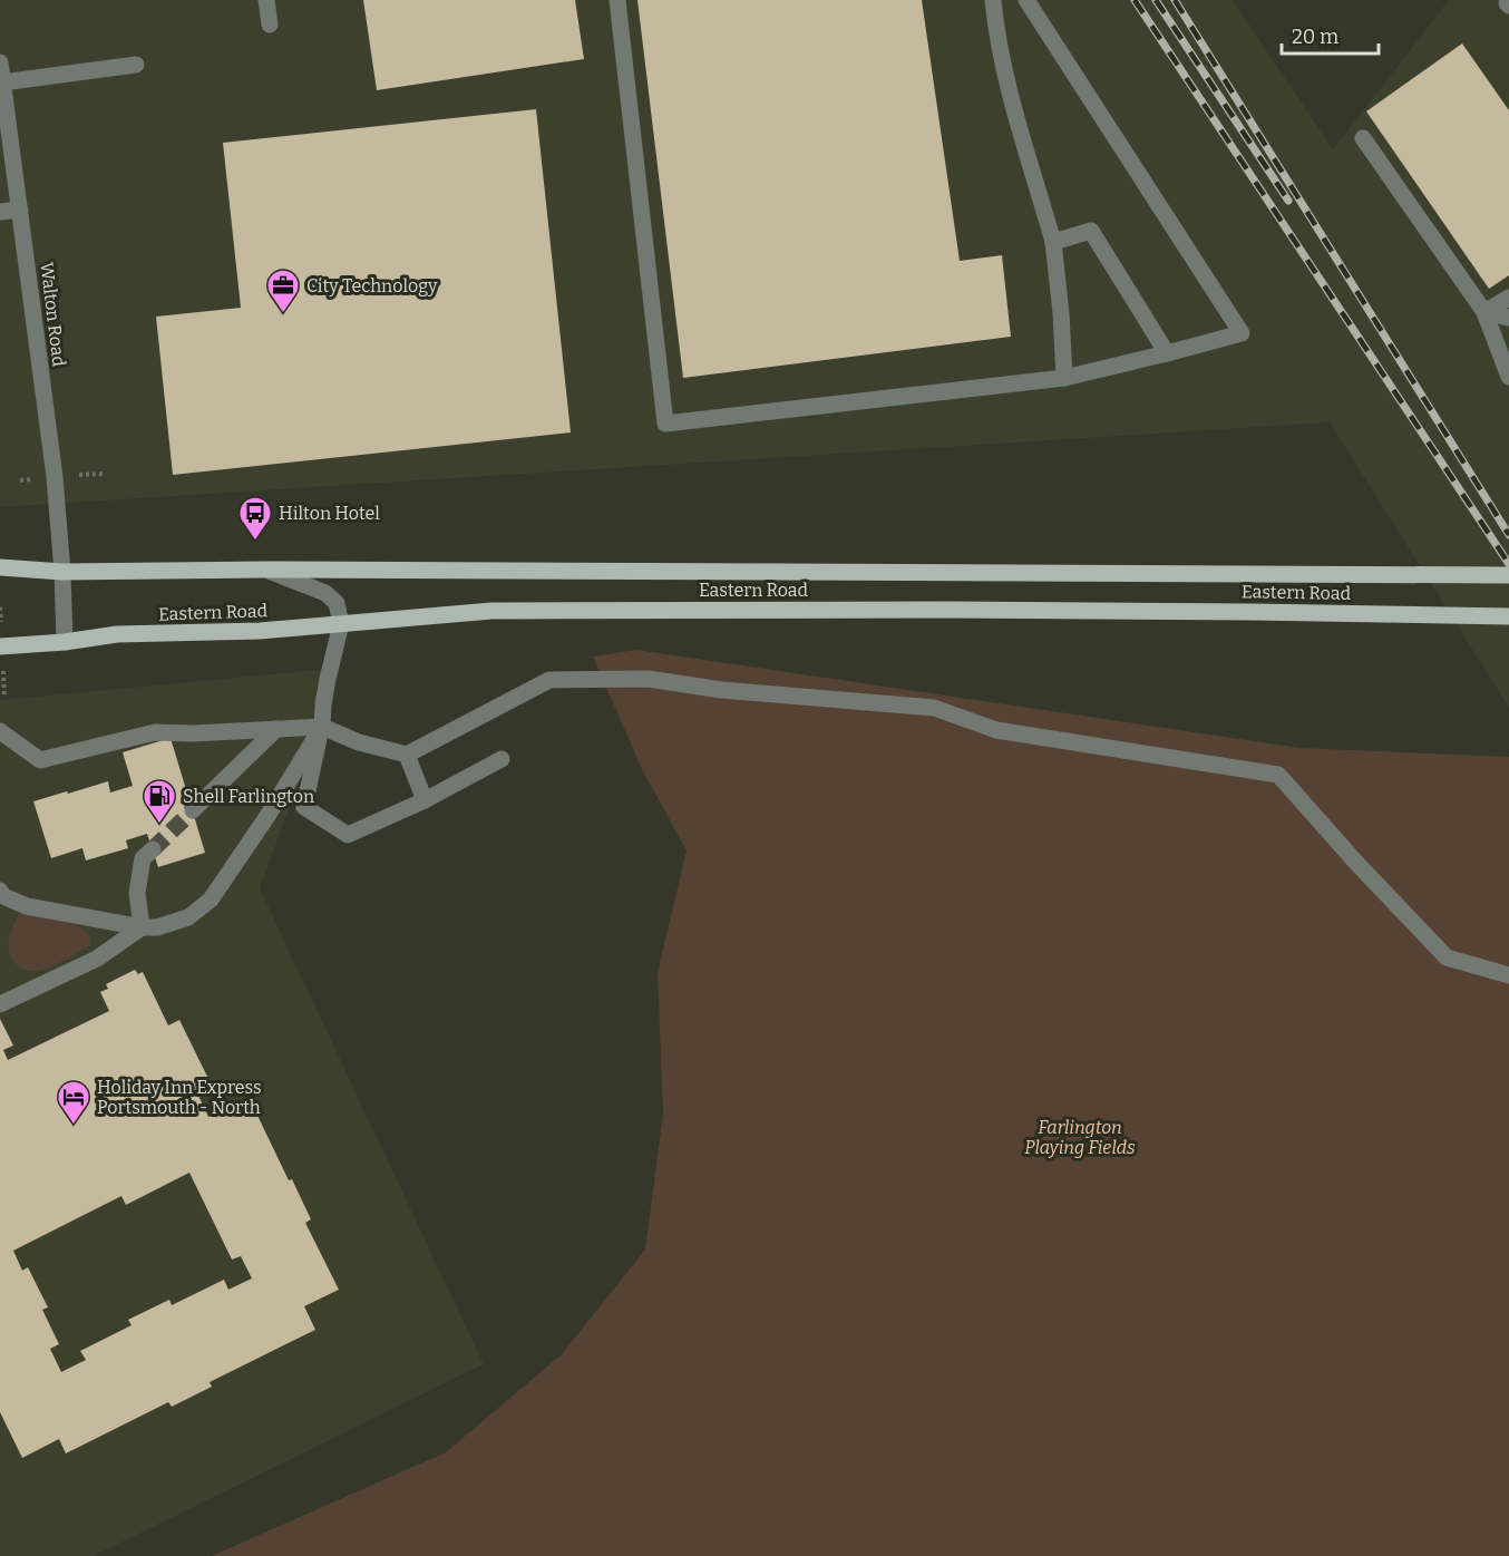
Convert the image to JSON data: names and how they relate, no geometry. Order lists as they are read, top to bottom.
{
  "streets": {
    "main road": ["Eastern Road"],
    "street": ["Walton Road"]
  },
  "crossings": [
    ["Walton Road", "Eastern Road"]
  ],
  "parks": ["Farlington Playing Fields"],
  "places": {
    "office": ["City Technology"],
    "bus stop": ["Hilton Hotel"],
    "fuel station": ["Shell Farlington"],
    "hotel": ["Holiday Inn Express Portsmouth - North"]
  },
  "scale_bar": "20 m"
}
